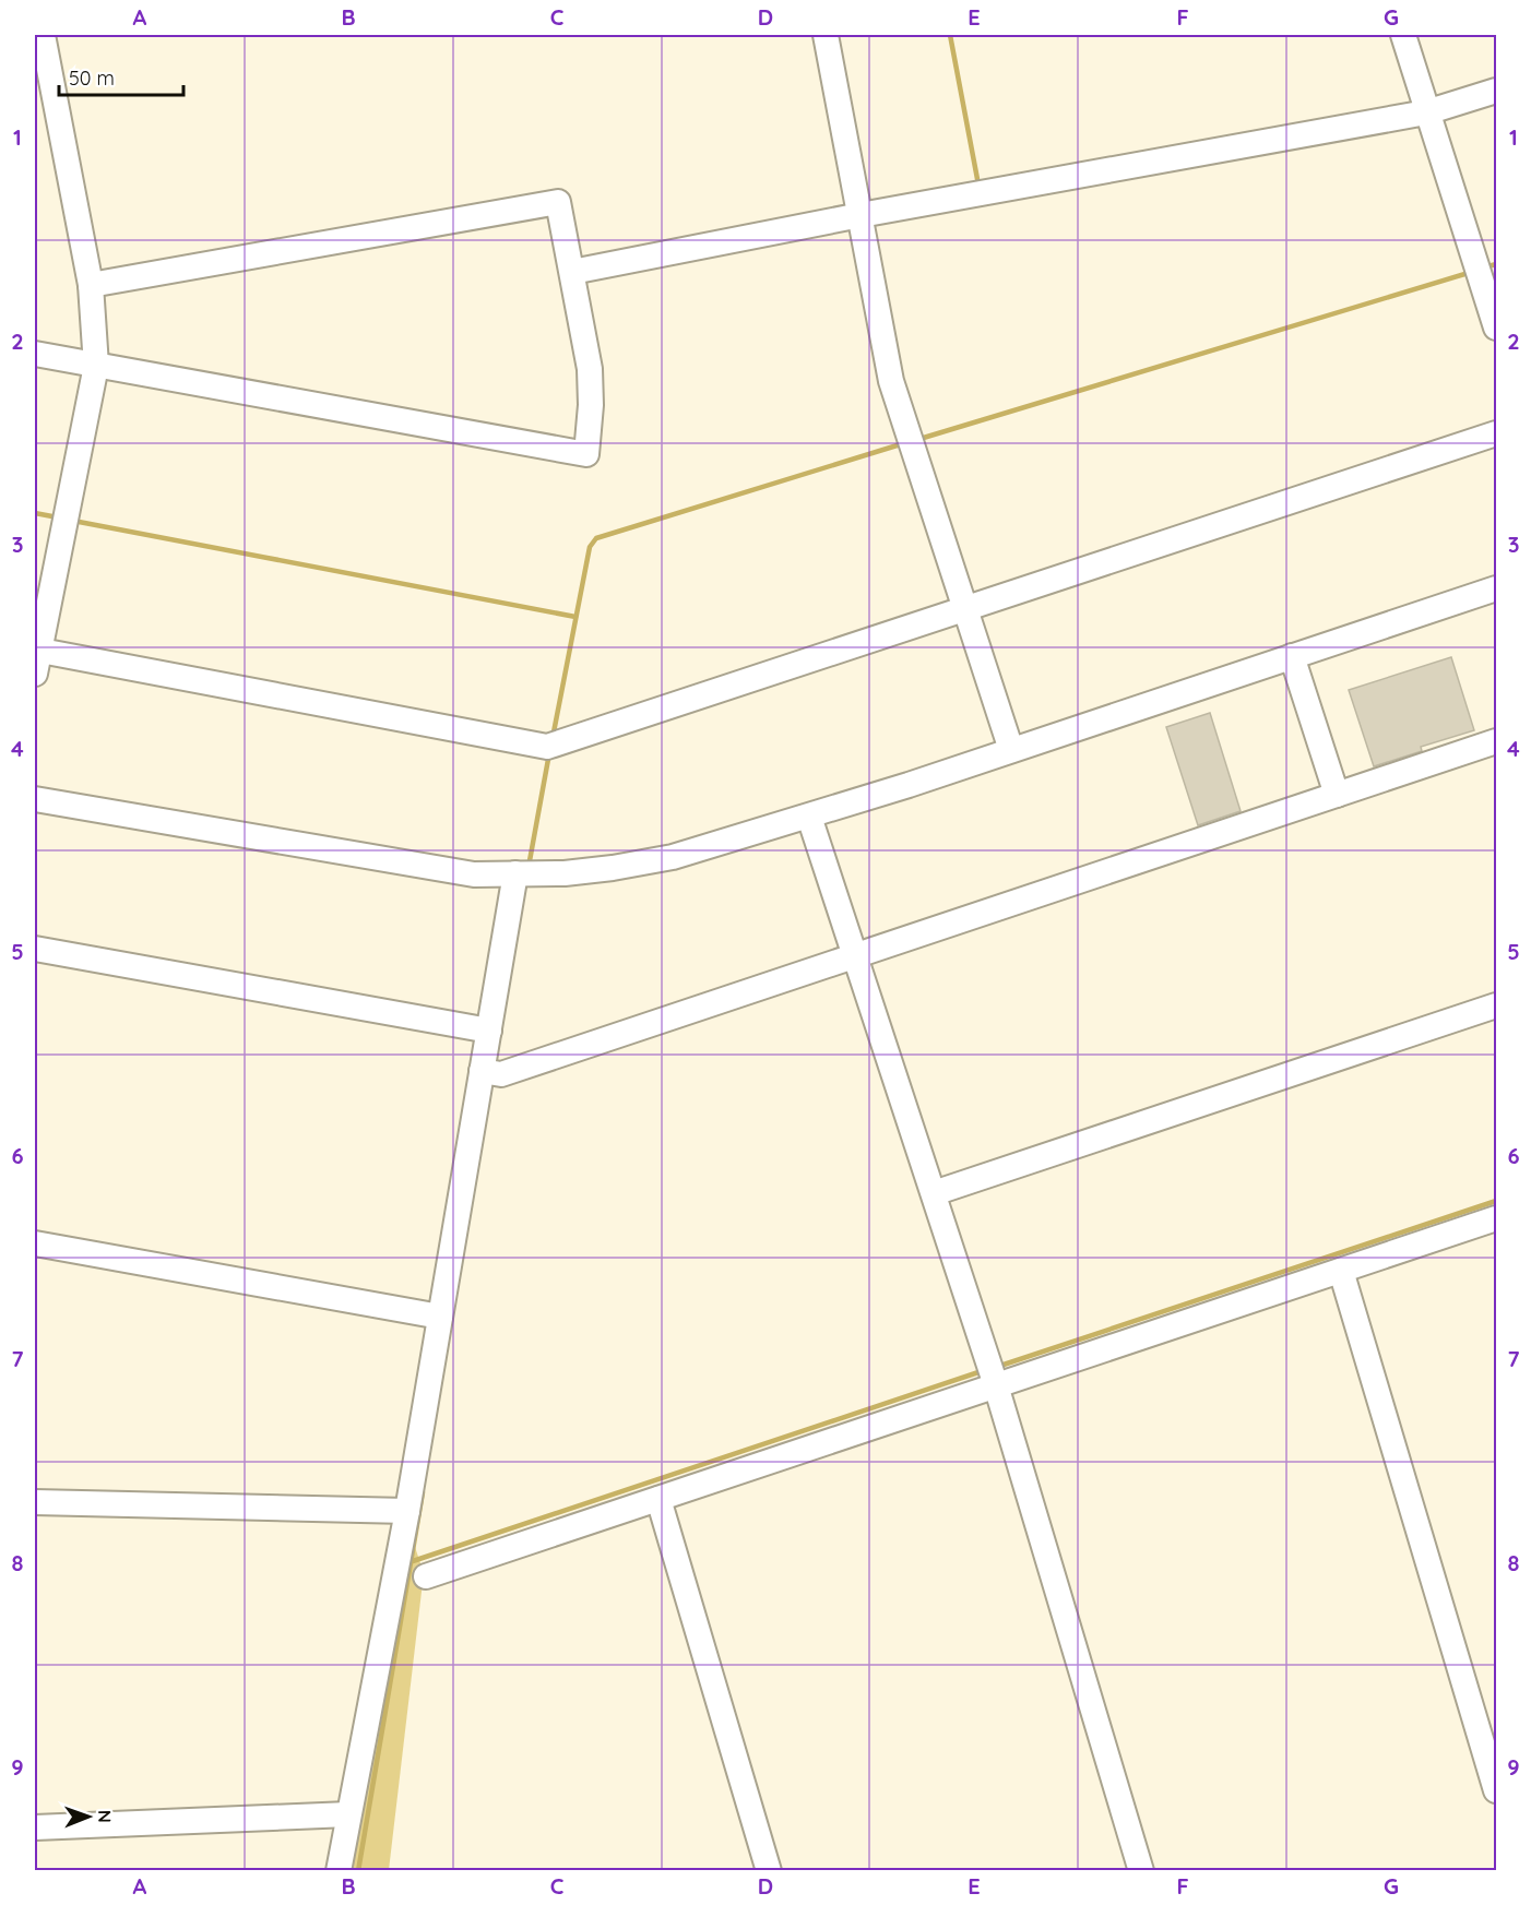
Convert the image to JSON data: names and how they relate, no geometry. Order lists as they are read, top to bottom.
{
  "scale_bar": "50 m",
  "north": "right",
  "grid": {
    "columns": [
      "A",
      "B",
      "C",
      "D",
      "E",
      "F",
      "G"
    ],
    "rows": [
      "1",
      "2",
      "3",
      "4",
      "5",
      "6",
      "7",
      "8",
      "9"
    ]
  }
}
